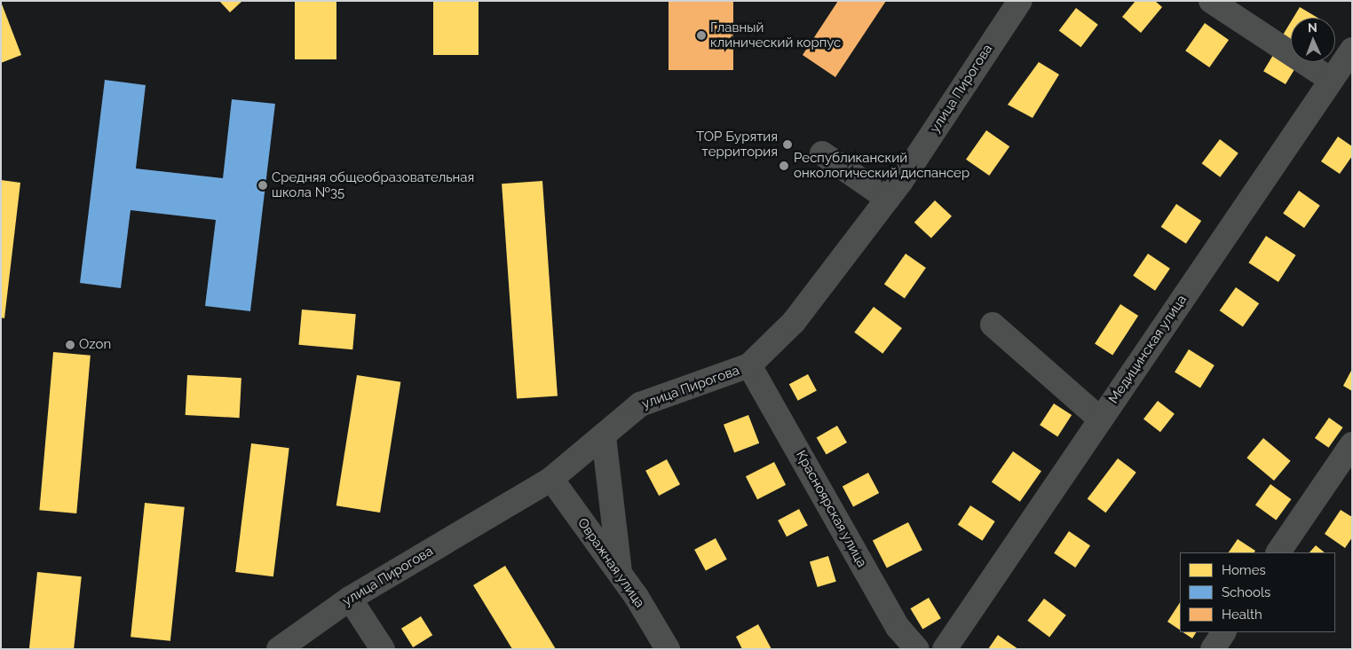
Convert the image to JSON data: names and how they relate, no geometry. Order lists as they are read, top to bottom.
{
  "streets": {
    "street": [
      "улица Пирогова",
      "Медицинская улица",
      "Красноярская улица",
      "Овражная улица"
    ]
  },
  "crossings": [
    ["улица Пирогова", "Красноярская улица"],
    ["улица Пирогова", "Овражная улица"]
  ],
  "places": [
    "Главный клинический корпус",
    "ТОР Бурятия территория",
    "Республиканский онкологический диспансер",
    "Средняя общеобразовательная школа №35",
    "Ozon"
  ],
  "legend": ["Homes", "Schools", "Health"],
  "north": "top"
}
